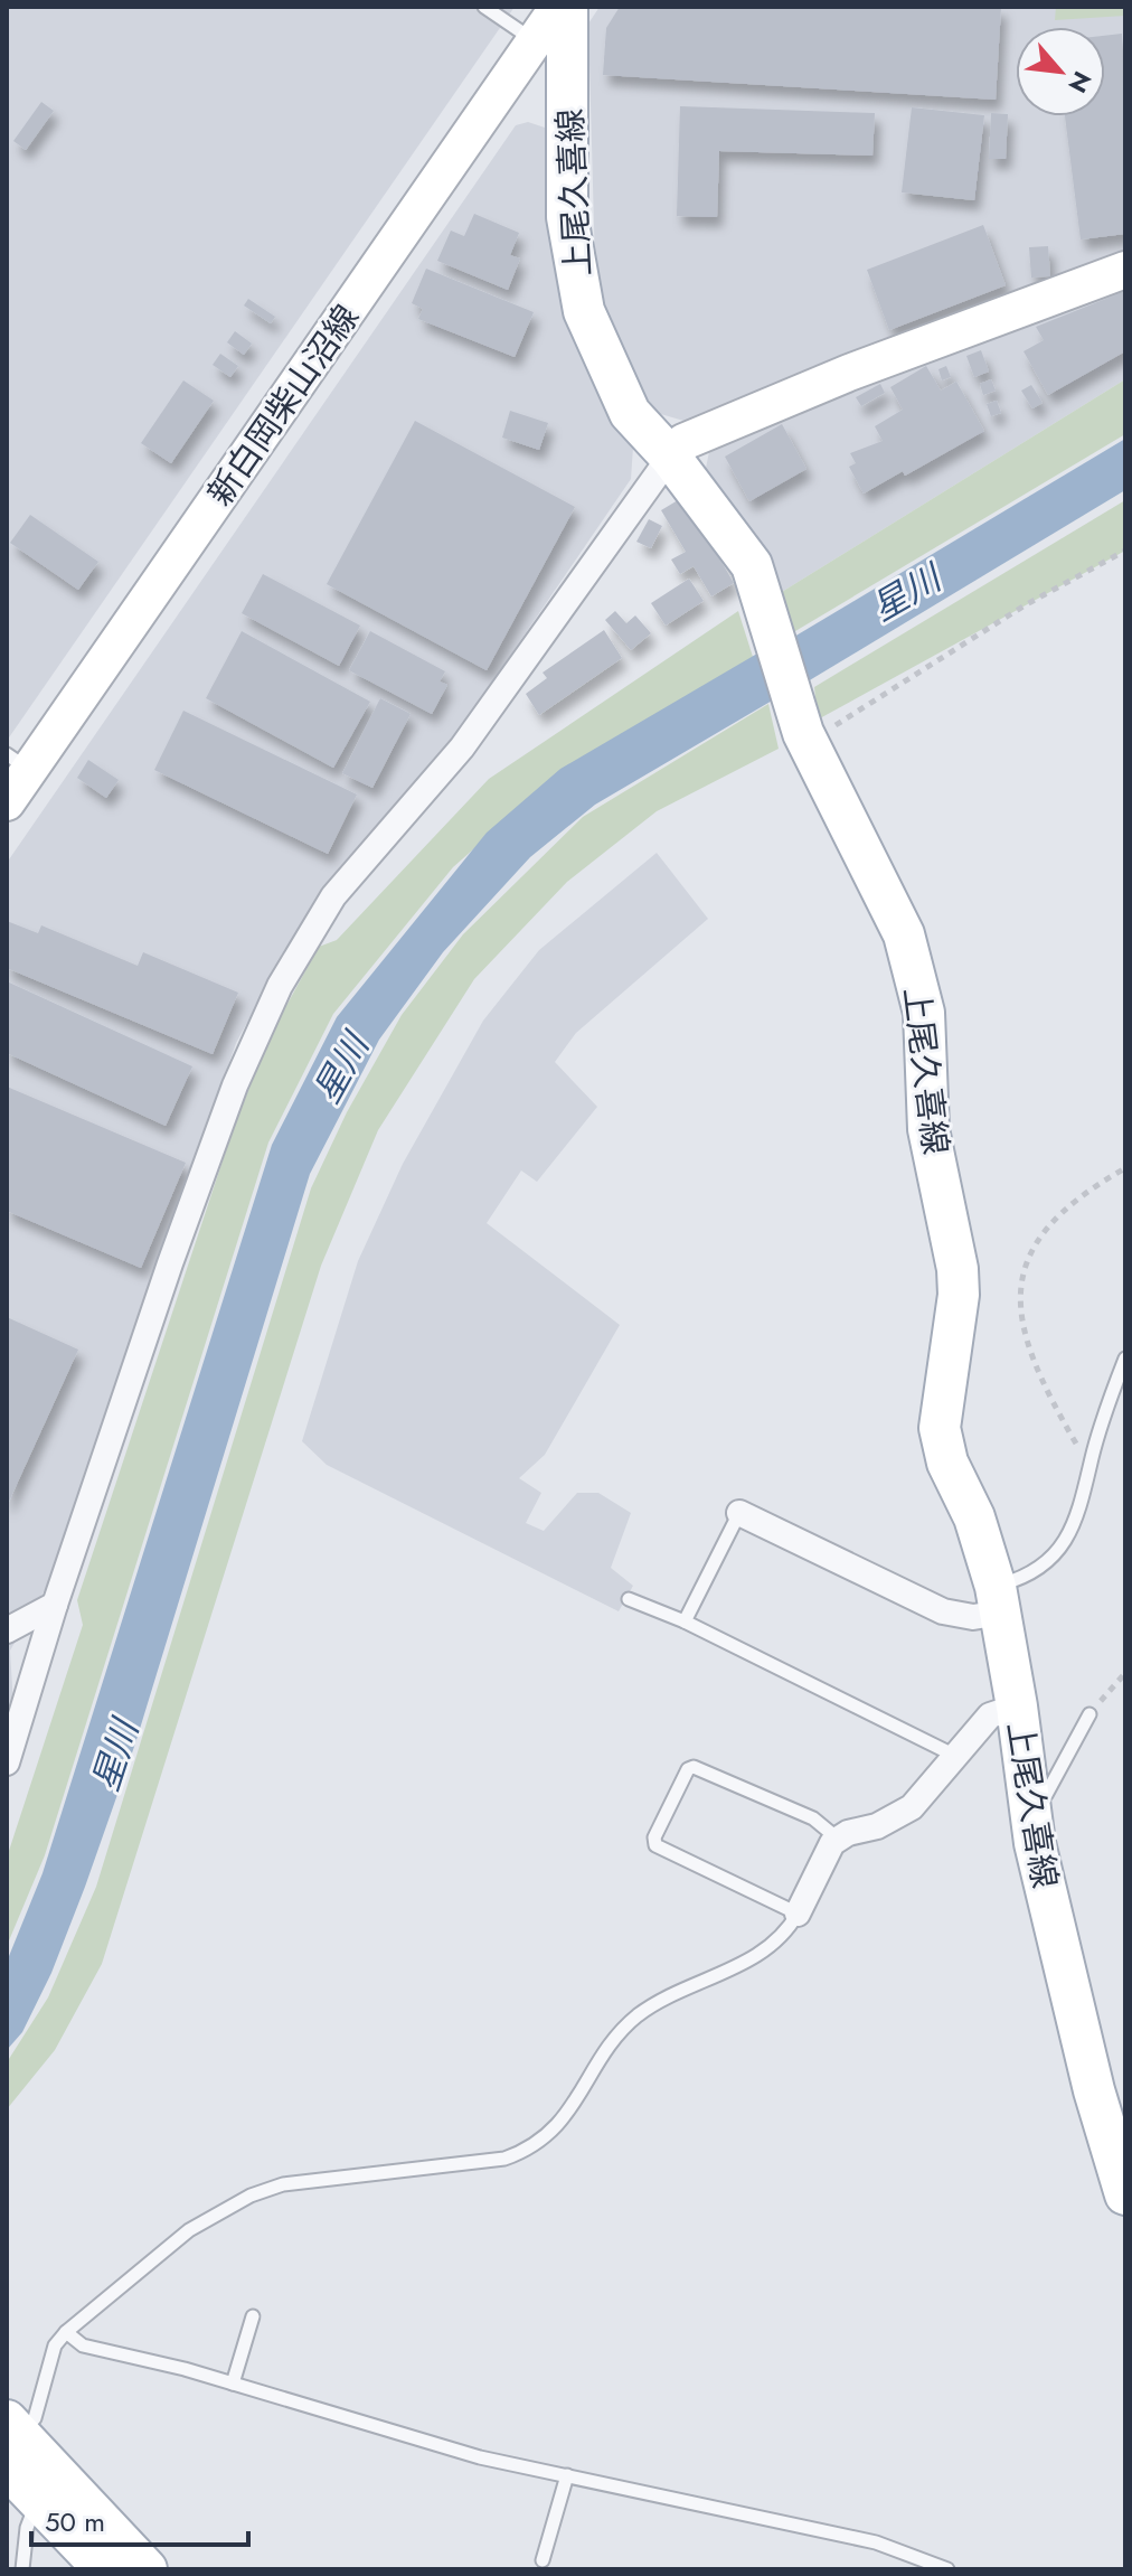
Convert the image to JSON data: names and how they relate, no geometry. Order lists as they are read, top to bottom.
{
  "streets": {
    "main road": ["上尾久喜線"],
    "street": ["新白岡柴山沼線"]
  },
  "water": ["星川"],
  "scale_bar": "50 m",
  "north": "bottom right"
}
